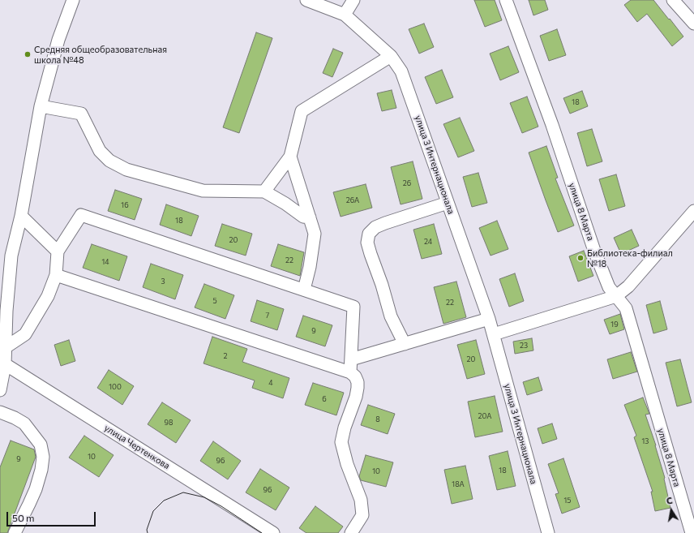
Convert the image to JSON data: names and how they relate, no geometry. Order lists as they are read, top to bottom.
{
  "streets": {
    "street": ["улица 3 Интернационала", "улица 8 Марта", "улица Чертенкова"]
  },
  "places": ["Средняя общеобразовательная школа №48", "Библиотека-филиал №18"],
  "house_numbers": [
    "18",
    "26",
    "26А",
    "16",
    "18",
    "20",
    "24",
    "22",
    "14",
    "3",
    "5",
    "22",
    "7",
    "19",
    "9",
    "23",
    "2",
    "20",
    "4",
    "100",
    "6",
    "20А",
    "8",
    "98",
    "13",
    "10",
    "9",
    "96",
    "18",
    "10",
    "18А",
    "96",
    "15"
  ],
  "scale_bar": "50 m",
  "north": "top"
}
